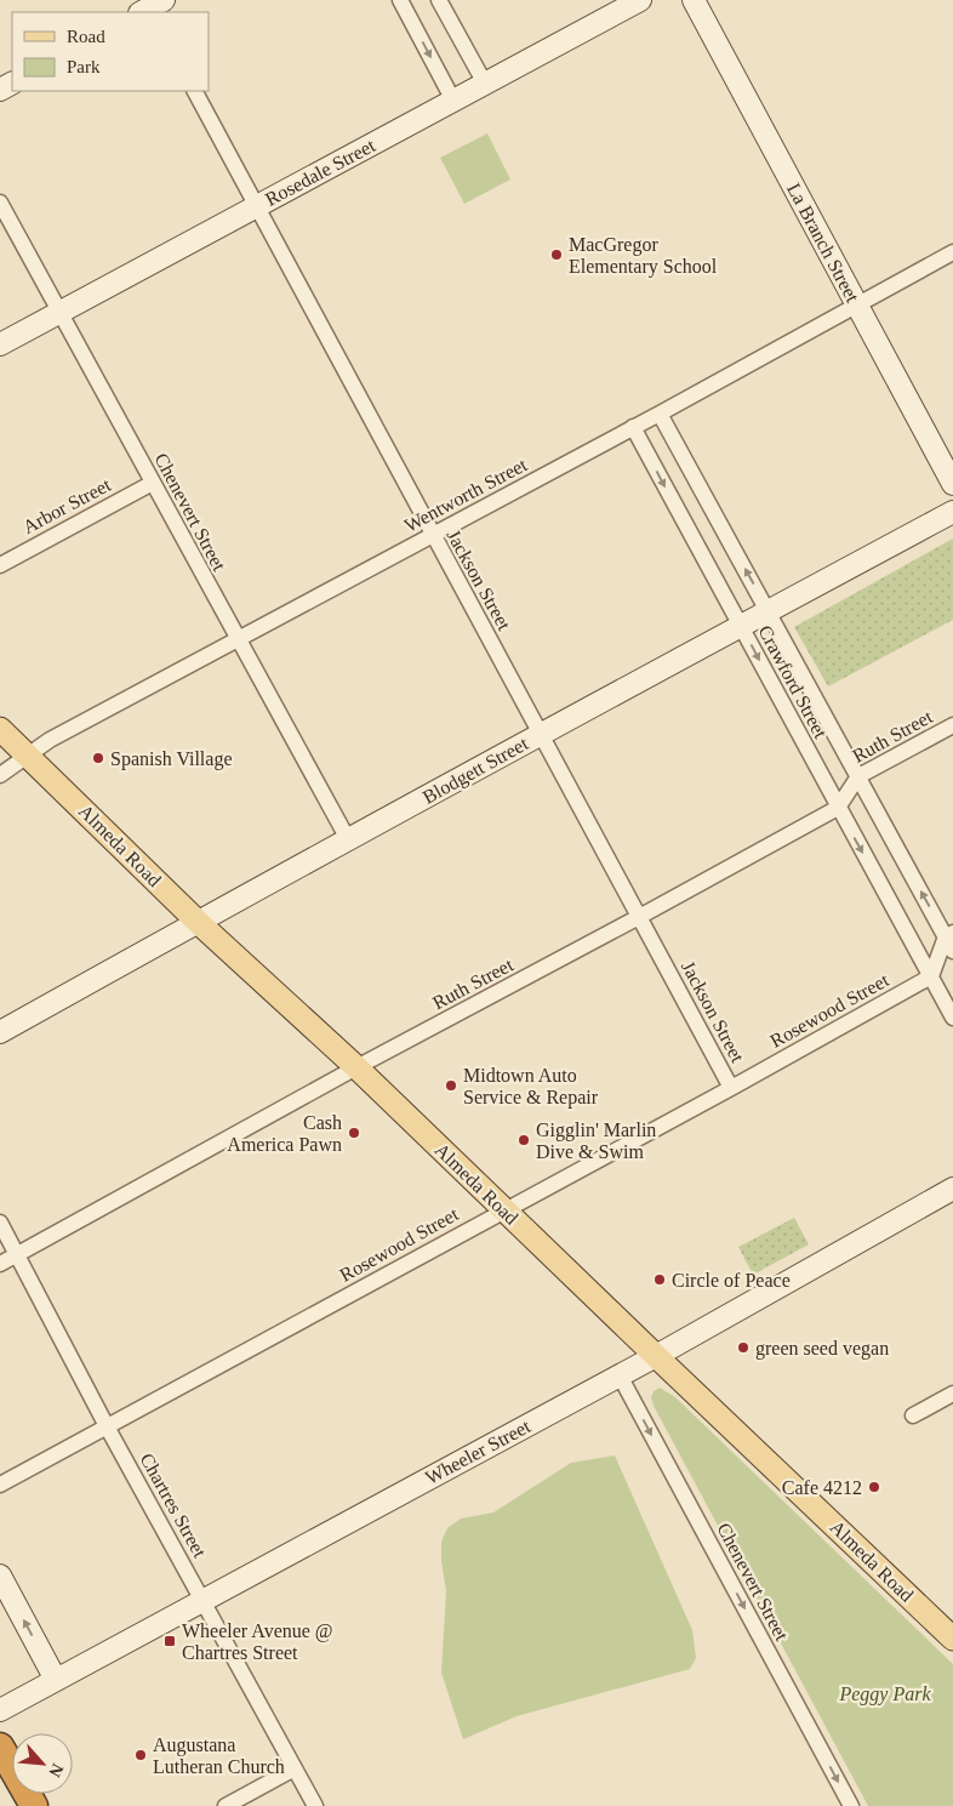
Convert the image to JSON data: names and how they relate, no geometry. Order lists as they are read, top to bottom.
{
  "streets": {
    "main road": ["Almeda Road"],
    "street": [
      "Rosedale Street",
      "La Branch Street",
      "Wentworth Street",
      "Arbor Street",
      "Chenevert Street",
      "Jackson Street",
      "Crawford Street",
      "Ruth Street",
      "Blodgett Street",
      "Rosewood Street",
      "Wheeler Street",
      "Chartres Street"
    ]
  },
  "crossings": [
    ["Rosedale Street", "Chenevert Street"],
    ["Rosedale Street", "Jackson Street"],
    ["La Branch Street", "Wentworth Street"],
    ["Wentworth Street", "Chenevert Street"],
    ["Wentworth Street", "Jackson Street"],
    ["Wentworth Street", "Crawford Street"],
    ["Wentworth Street", "Almeda Road"],
    ["Arbor Street", "Chenevert Street"],
    ["Chenevert Street", "Blodgett Street"],
    ["Chenevert Street", "Wheeler Street"],
    ["Jackson Street", "Ruth Street"],
    ["Jackson Street", "Blodgett Street"],
    ["Jackson Street", "Rosewood Street"],
    ["Crawford Street", "Ruth Street"],
    ["Crawford Street", "Blodgett Street"],
    ["Crawford Street", "Rosewood Street"],
    ["Ruth Street", "Almeda Road"],
    ["Ruth Street", "Chartres Street"],
    ["Blodgett Street", "Almeda Road"],
    ["Almeda Road", "Rosewood Street"],
    ["Almeda Road", "Wheeler Street"],
    ["Rosewood Street", "Chartres Street"],
    ["Wheeler Street", "Chartres Street"]
  ],
  "one_way": ["Chenevert Street"],
  "parks": ["Peggy Park"],
  "places": {
    "other": [
      "MacGregor Elementary School",
      "Spanish Village",
      "Midtown Auto Service & Repair",
      "Cash America Pawn",
      "Gigglin' Marlin Dive & Swim",
      "Circle of Peace",
      "green seed vegan",
      "Cafe 4212",
      "Augustana Lutheran Church"
    ],
    "transit": ["Wheeler Avenue @ Chartres Street"]
  },
  "legend": ["Road", "Park"],
  "north": "bottom right"
}
